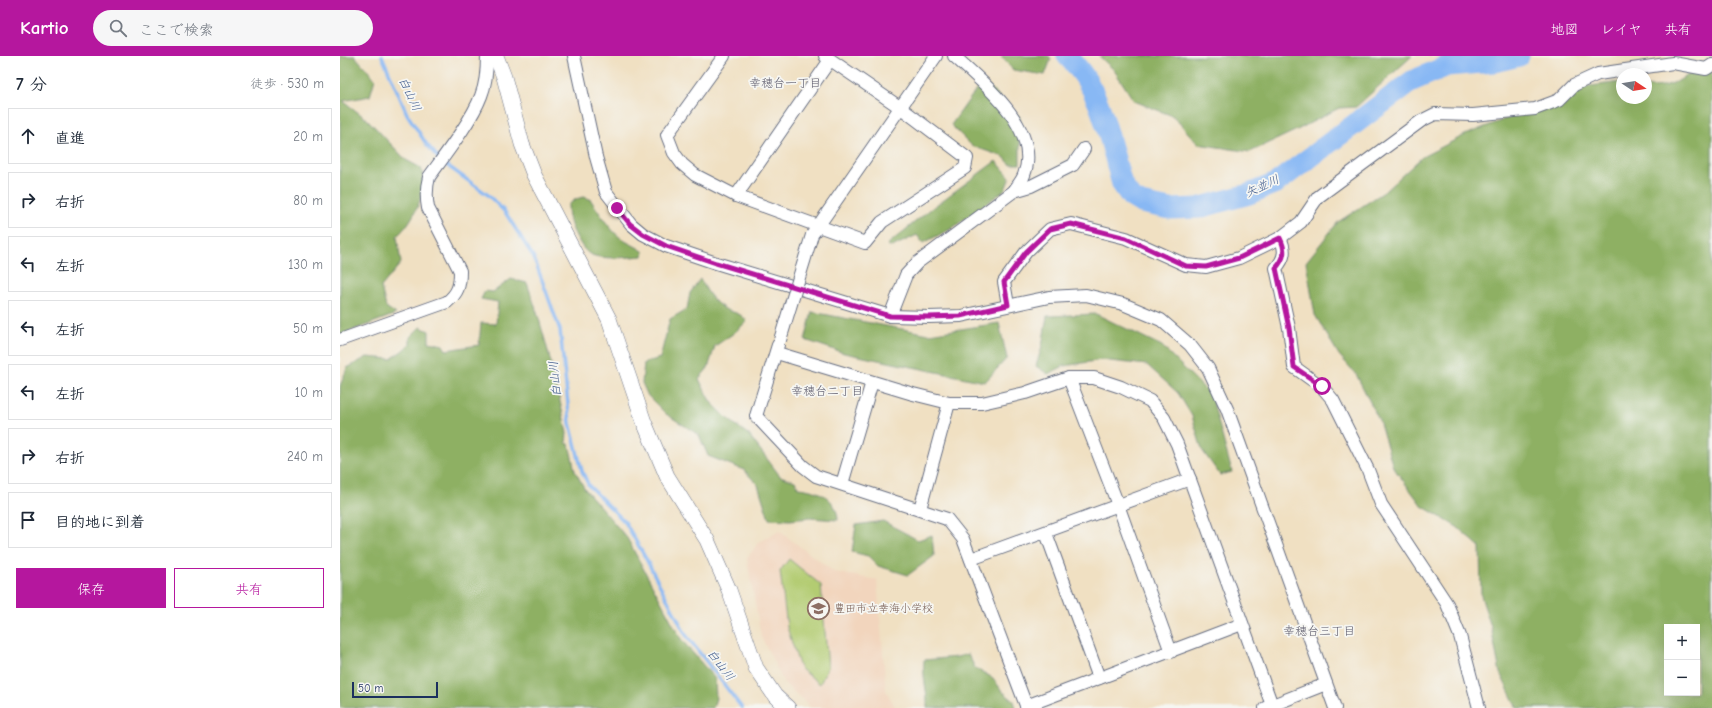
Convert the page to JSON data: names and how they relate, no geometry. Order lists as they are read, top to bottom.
{
  "districts": ["幸穂台一丁目", "幸穂台二丁目", "幸穂台三丁目"],
  "water": ["白山川", "矢並川"],
  "places": {
    "school or university": ["豊田市立幸海小学校"]
  },
  "scale_bar": "50 m",
  "north": "right",
  "page": {
    "header": "Kartio",
    "search": "ここで検索",
    "nav": ["地図", "レイヤ", "共有"],
    "heading": ["7 分", "徒歩 · 530 m"],
    "list": [
      ["直進", "20 m"],
      ["右折", "80 m"],
      ["左折", "130 m"],
      ["左折", "50 m"],
      ["左折", "10 m"],
      ["右折", "240 m"],
      "目的地に到着"
    ],
    "buttons": ["保存", "共有"],
    "map_buttons": ["+", "−"],
    "scale": "50 m"
  }
}
